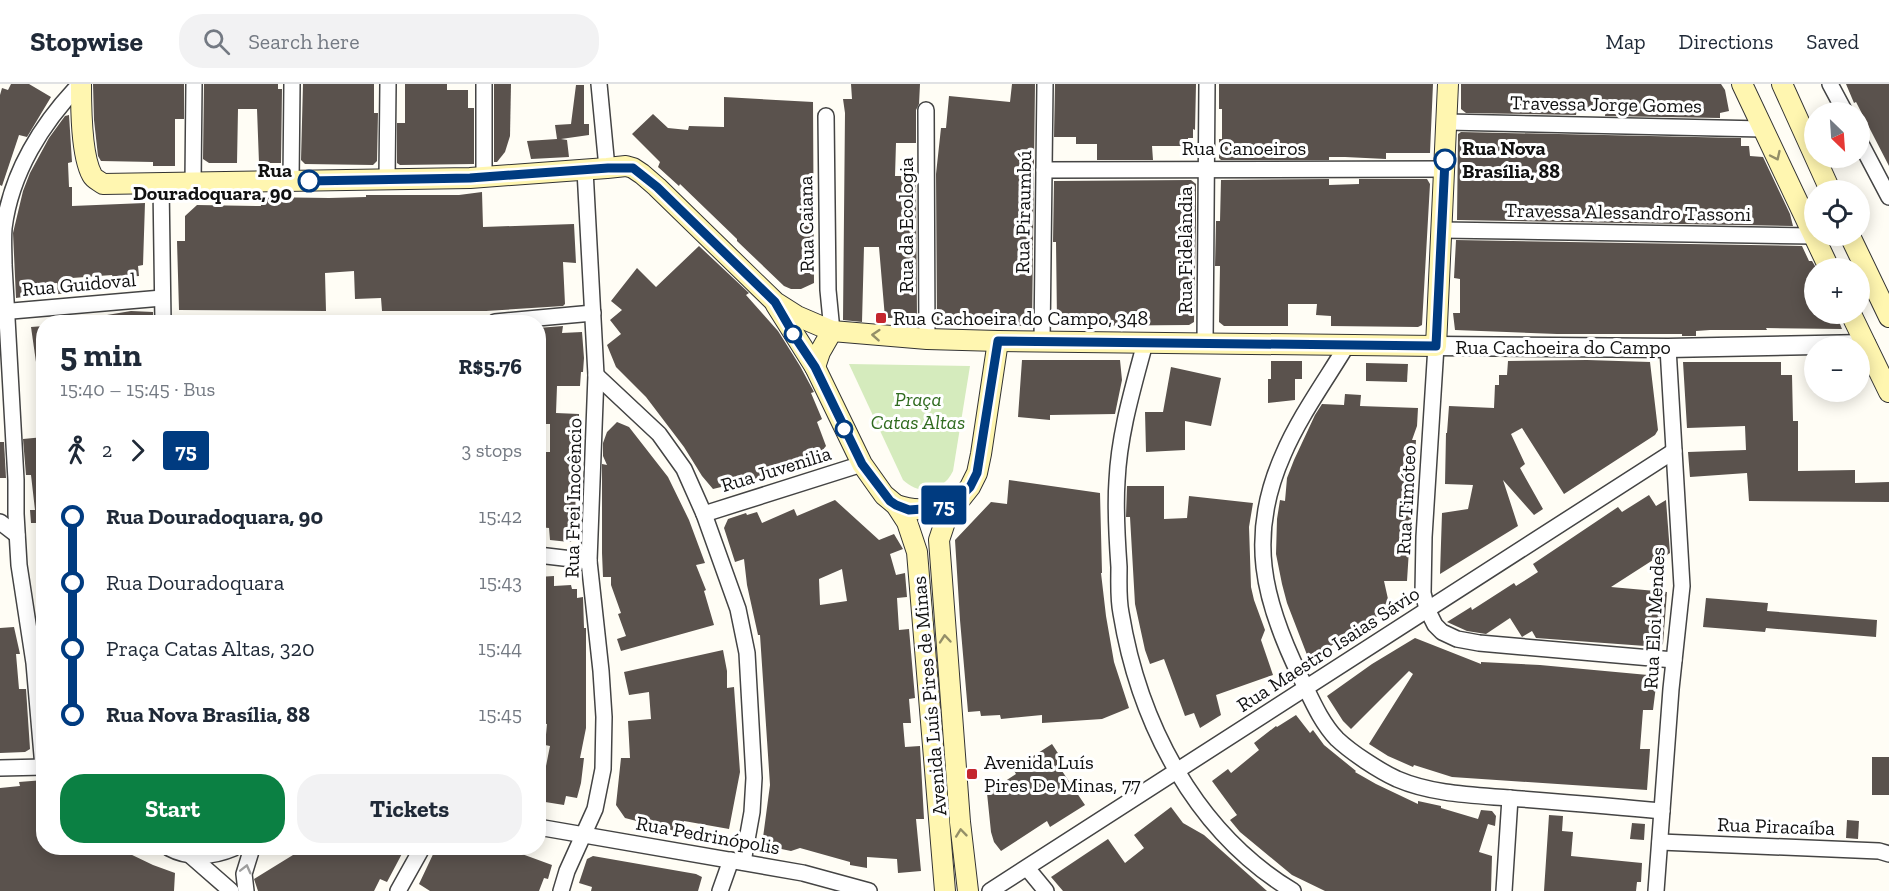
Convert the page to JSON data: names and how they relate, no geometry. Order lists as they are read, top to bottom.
{
  "streets": {
    "main road": ["Rua Cachoeira do Campo", "Avenida Luís Pires de Minas"],
    "street": [
      "Travessa Jorge Gomes",
      "Rua Canoeiros",
      "Rua Piraumbú",
      "Travessa Alessandro Tassoni",
      "Rua Caiana",
      "Rua da Ecologia",
      "Rua Fidelândia",
      "Rua Guidoval",
      "Rua Juvenilia",
      "Rua Frei Inocêncio",
      "Rua Timóteo",
      "Rua Eloi Mendes",
      "Rua Maestro Isaias Sávio",
      "Rua Piracaíba",
      "Rua Pedrinópolis"
    ]
  },
  "crossings": [
    ["Rua Canoeiros", "Rua Piraumbú"],
    ["Rua Canoeiros", "Rua Fidelândia"],
    ["Rua Piraumbú", "Rua Cachoeira do Campo"],
    ["Rua Caiana", "Rua Cachoeira do Campo"],
    ["Rua da Ecologia", "Rua Cachoeira do Campo"],
    ["Rua Fidelândia", "Rua Cachoeira do Campo"],
    ["Rua Cachoeira do Campo", "Rua Timóteo"],
    ["Rua Cachoeira do Campo", "Rua Eloi Mendes"],
    ["Rua Frei Inocêncio", "Rua Pedrinópolis"],
    ["Rua Timóteo", "Rua Eloi Mendes"],
    ["Rua Timóteo", "Rua Maestro Isaias Sávio"],
    ["Rua Eloi Mendes", "Rua Maestro Isaias Sávio"],
    ["Rua Eloi Mendes", "Rua Piracaíba"],
    ["Rua Maestro Isaias Sávio", "Avenida Luís Pires de Minas"]
  ],
  "parks": ["Praça Catas Altas"],
  "places": {
    "other": ["Rua Nova Brasília, 88", "Rua Douradoquara, 90"],
    "transit": ["Rua Cachoeira do Campo, 348", "Avenida Luís Pires De Minas, 77"]
  },
  "lines": ["bus line 75"],
  "north": "bottom right",
  "page": {
    "header": "Stopwise",
    "search": "Search here",
    "nav": ["Map", "Directions", "Saved"],
    "on_map": "75",
    "map_buttons": ["+", "−"],
    "heading": ["5 min", "15:40 – 15:45 · Bus", "R$5.76"],
    "legs": ["2", "75", "3 stops"],
    "list": [
      {
        "name": "Rua Douradoquara, 90",
        "value": "15:42"
      },
      {
        "name": "Rua Douradoquara",
        "value": "15:43"
      },
      {
        "name": "Praça Catas Altas, 320",
        "value": "15:44"
      },
      {
        "name": "Rua Nova Brasília, 88",
        "value": "15:45"
      }
    ],
    "buttons": ["Start", "Tickets"]
  }
}
